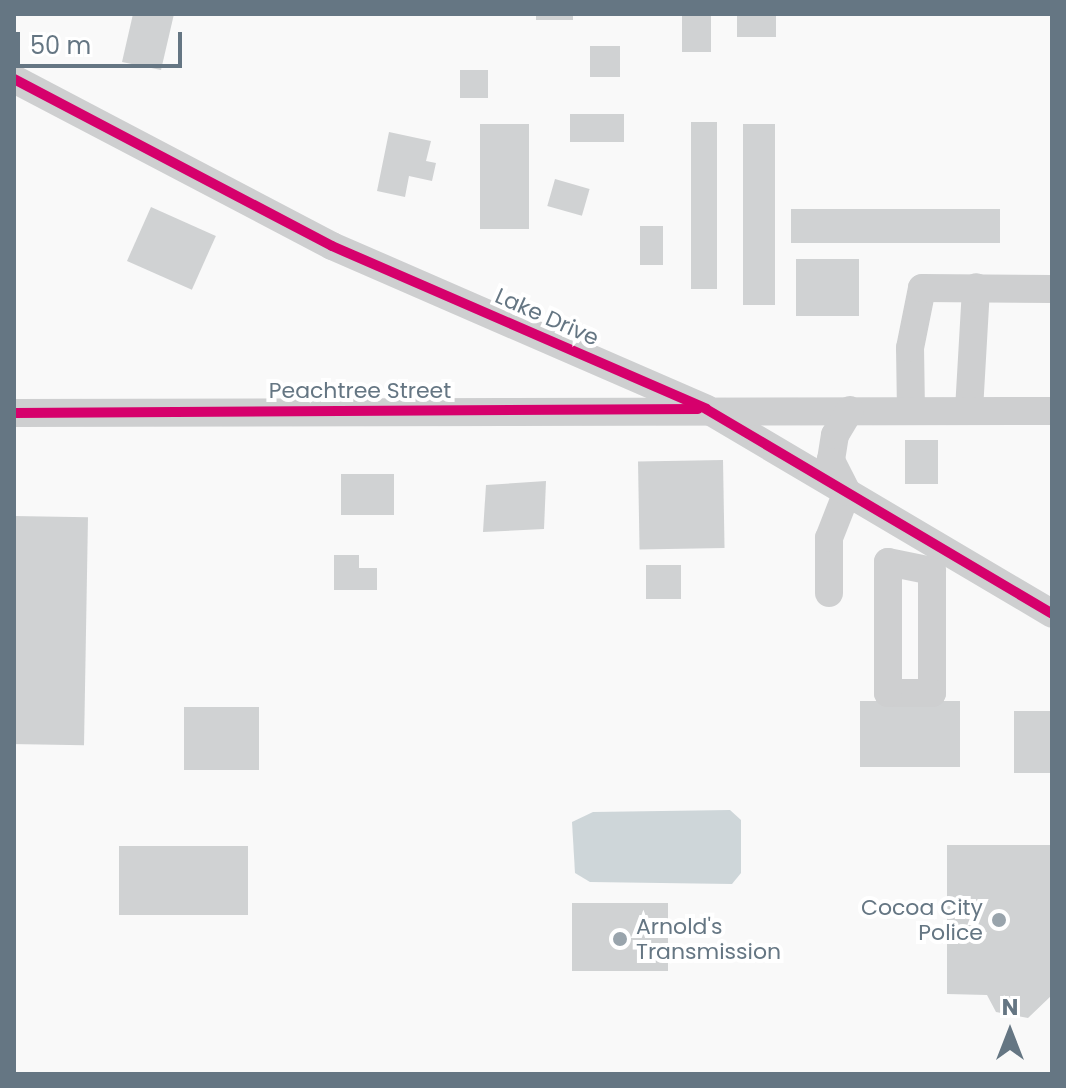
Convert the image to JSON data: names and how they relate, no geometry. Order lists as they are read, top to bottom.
{
  "streets": {
    "street": ["Lake Drive", "Peachtree Street"]
  },
  "crossings": [
    ["Lake Drive", "Peachtree Street"]
  ],
  "places": ["Cocoa City Police", "Arnold's Transmission"],
  "scale_bar": "50 m",
  "north": "top"
}
